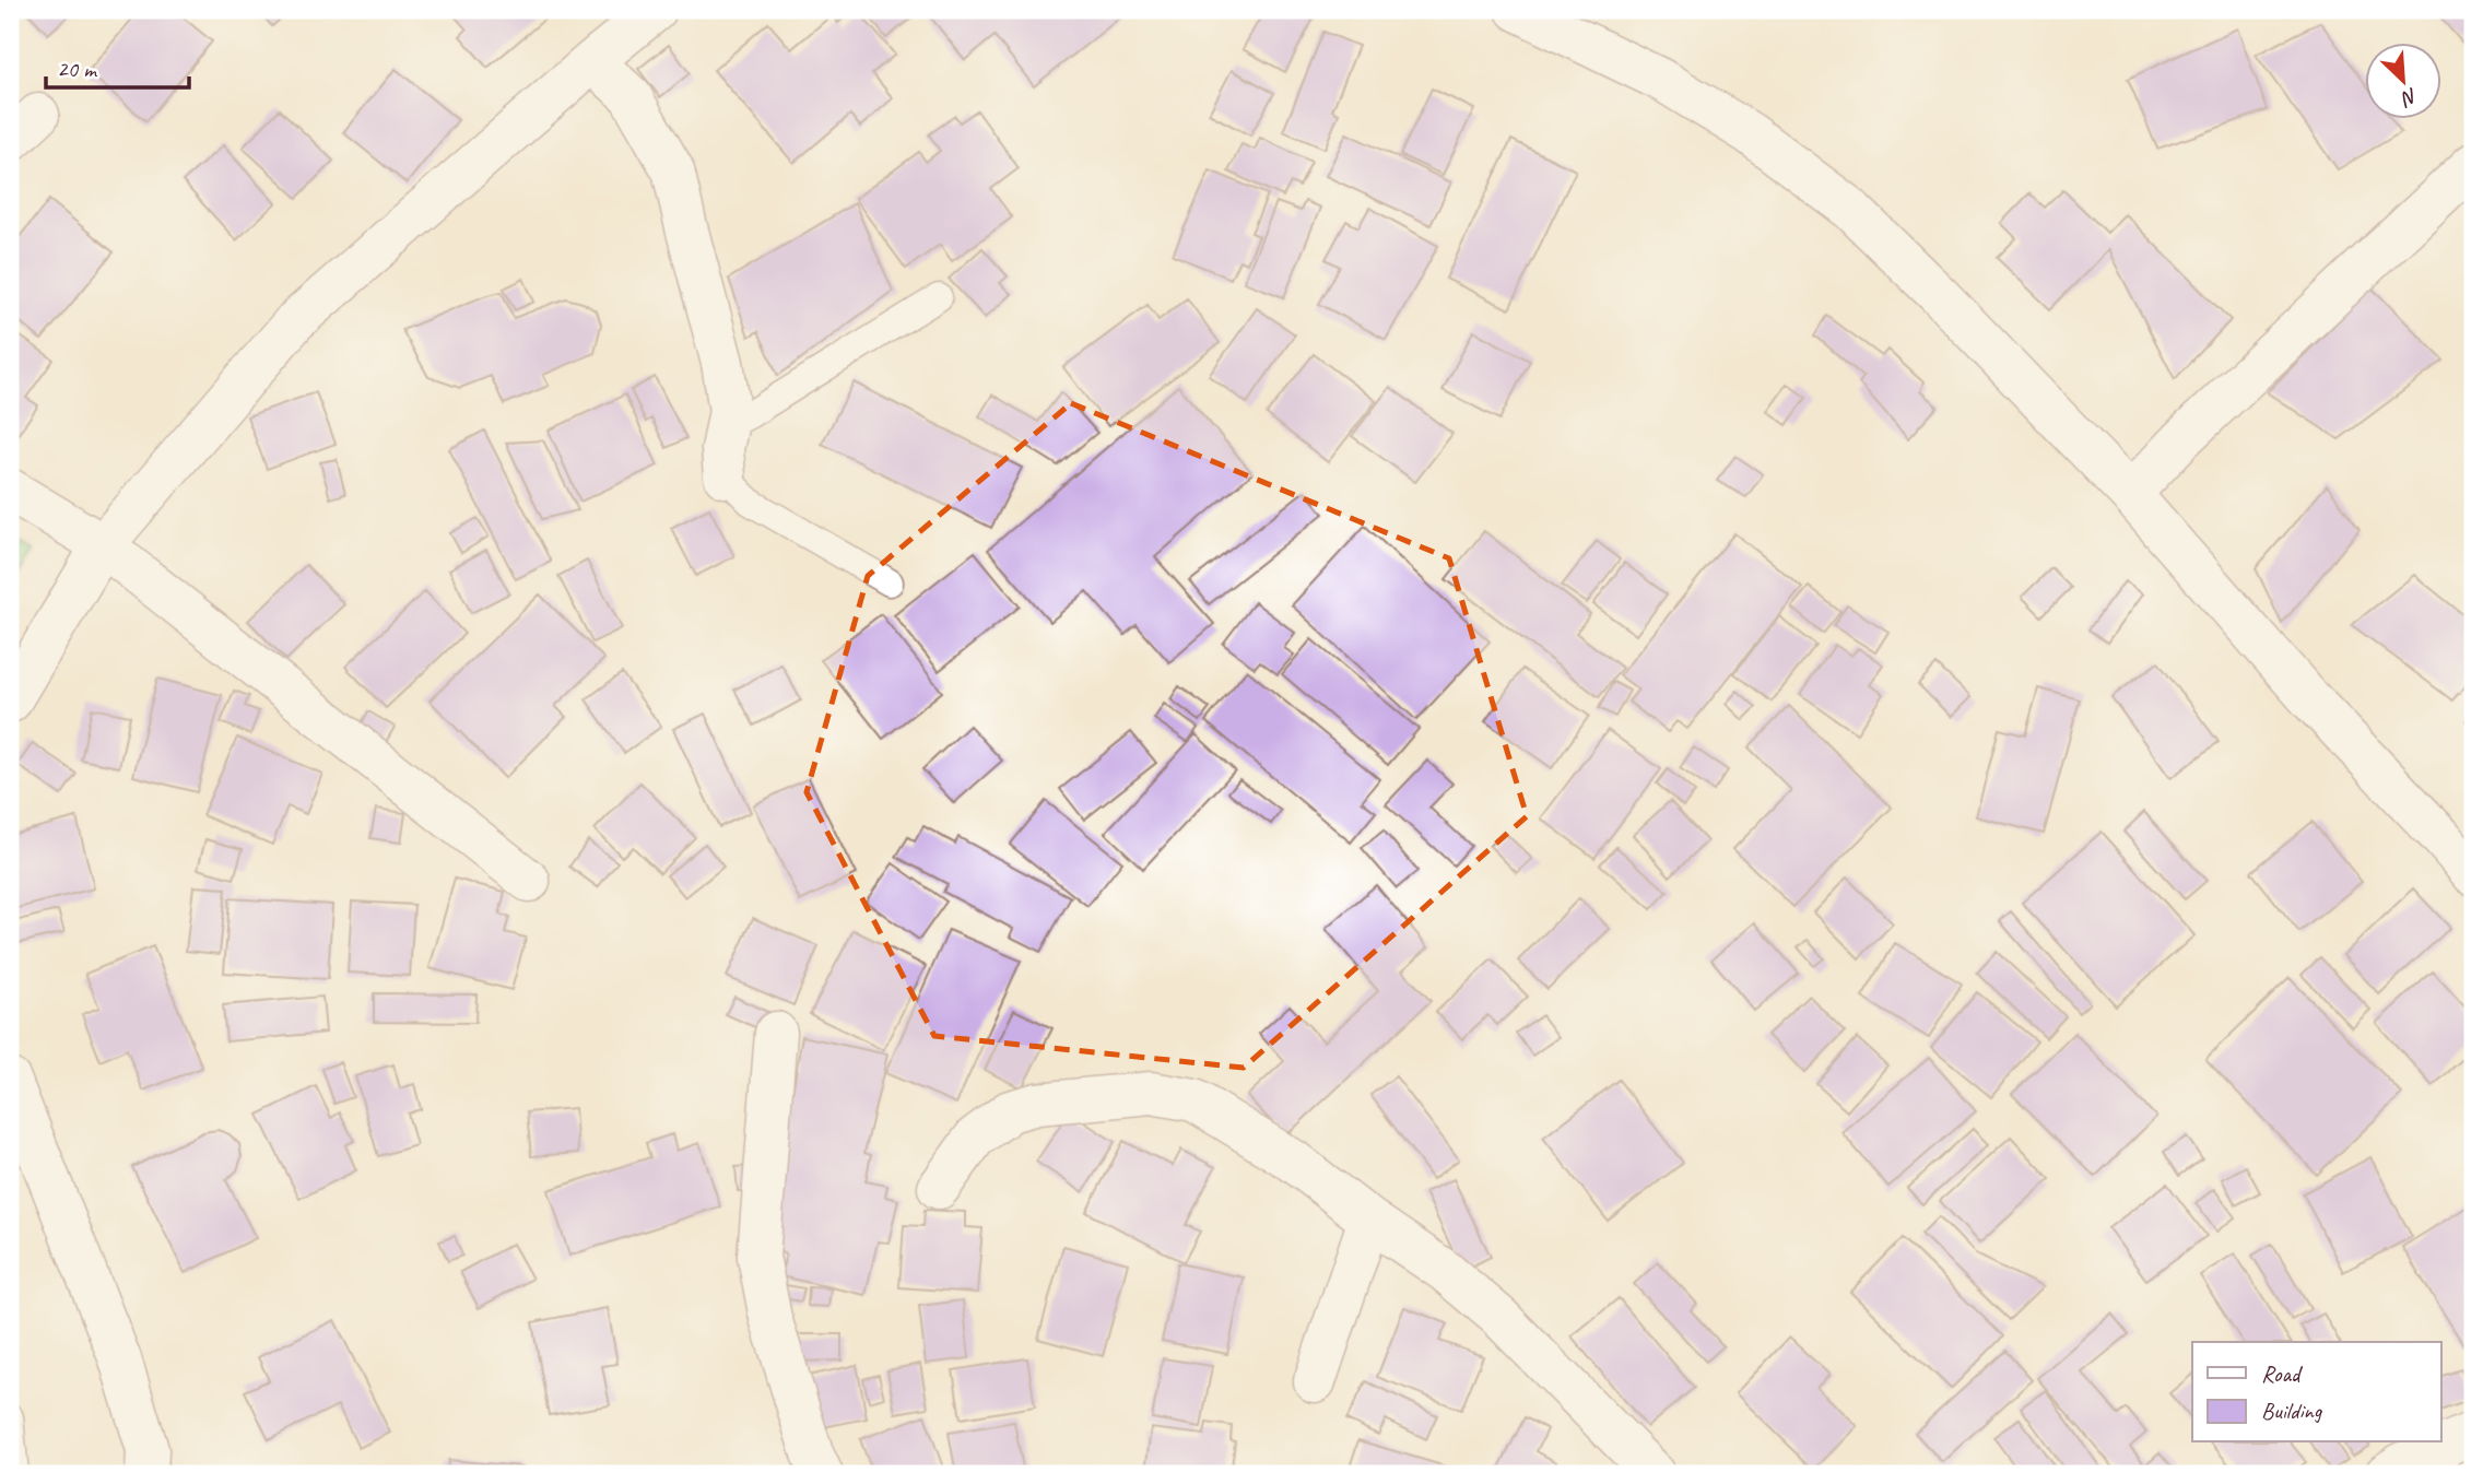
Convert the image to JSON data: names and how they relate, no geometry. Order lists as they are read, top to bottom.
{
  "legend": ["Road", "Building"],
  "scale_bar": "20 m",
  "north": "bottom right"
}
